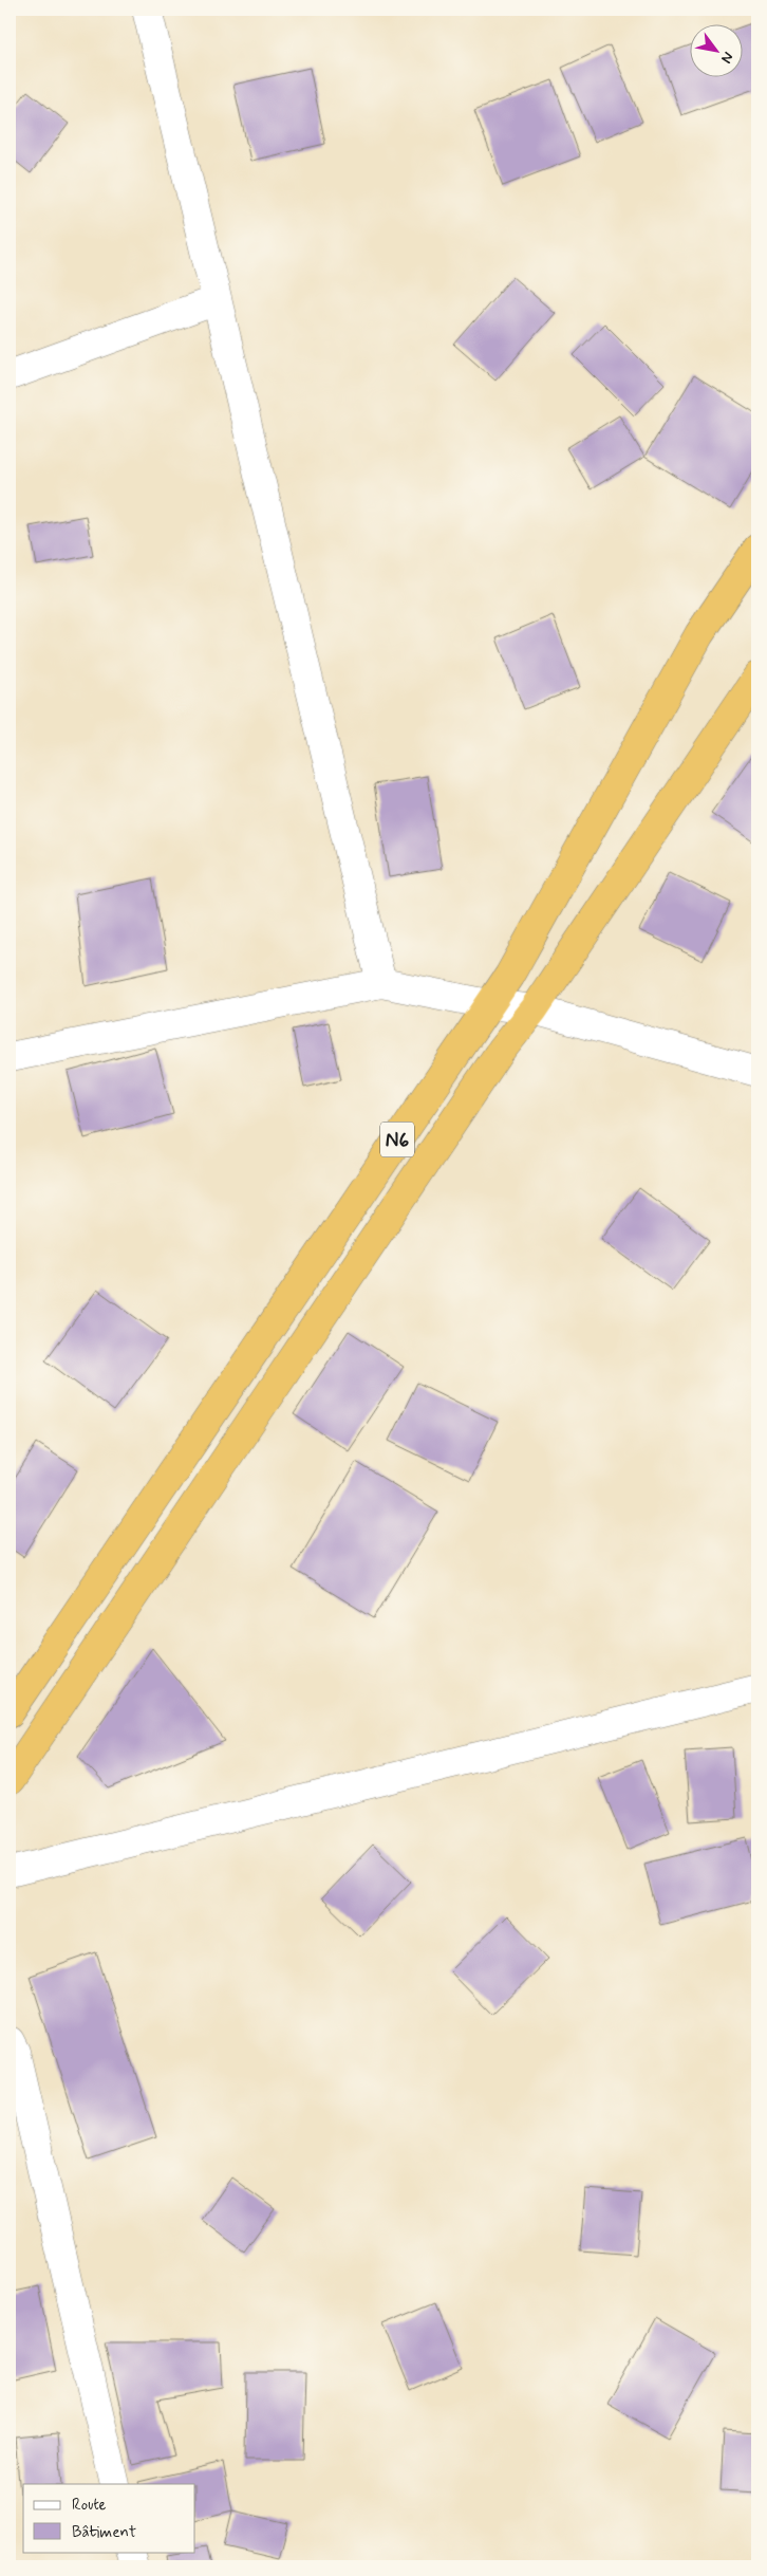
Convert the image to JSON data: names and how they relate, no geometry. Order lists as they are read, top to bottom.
{
  "streets": {
    "highway": ["N6"]
  },
  "legend": ["Route", "Bâtiment"],
  "north": "bottom right"
}
